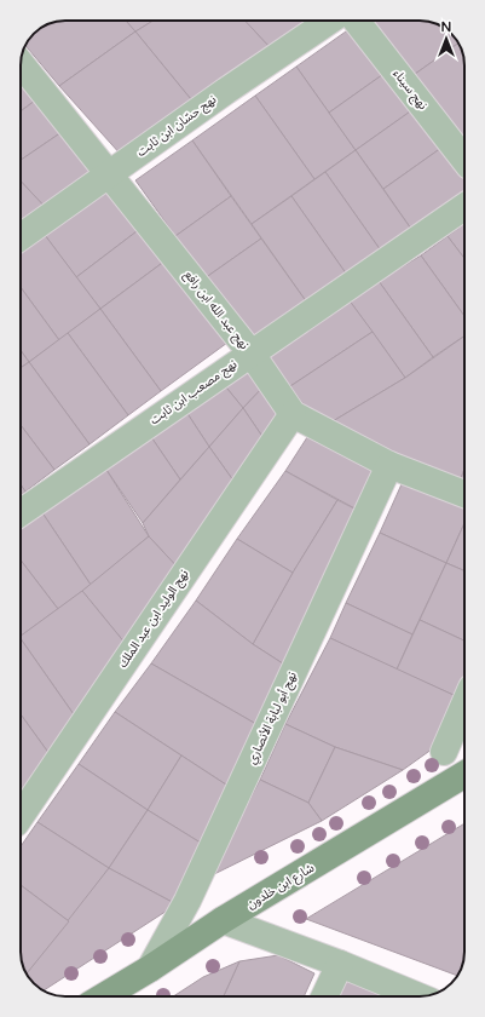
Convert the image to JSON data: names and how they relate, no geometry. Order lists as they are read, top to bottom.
{
  "streets": {
    "street": [
      "نهج سيناء",
      "نهج حسّان ابن ثابت",
      "نهج عبد الله ابن رافع",
      "نهج مصعب ابن ثابت",
      "نهج الوليد ابن عبد الملك",
      "نهج أبو لبابة الأنصاري",
      "شارع ابن خلدون"
    ]
  },
  "crossings": [
    ["نهج حسّان ابن ثابت", "نهج عبد الله ابن رافع"],
    ["نهج عبد الله ابن رافع", "نهج مصعب ابن ثابت"],
    ["نهج عبد الله ابن رافع", "نهج الوليد ابن عبد الملك"],
    ["نهج عبد الله ابن رافع", "نهج أبو لبابة الأنصاري"],
    ["نهج أبو لبابة الأنصاري", "شارع ابن خلدون"]
  ],
  "north": "top"
}
